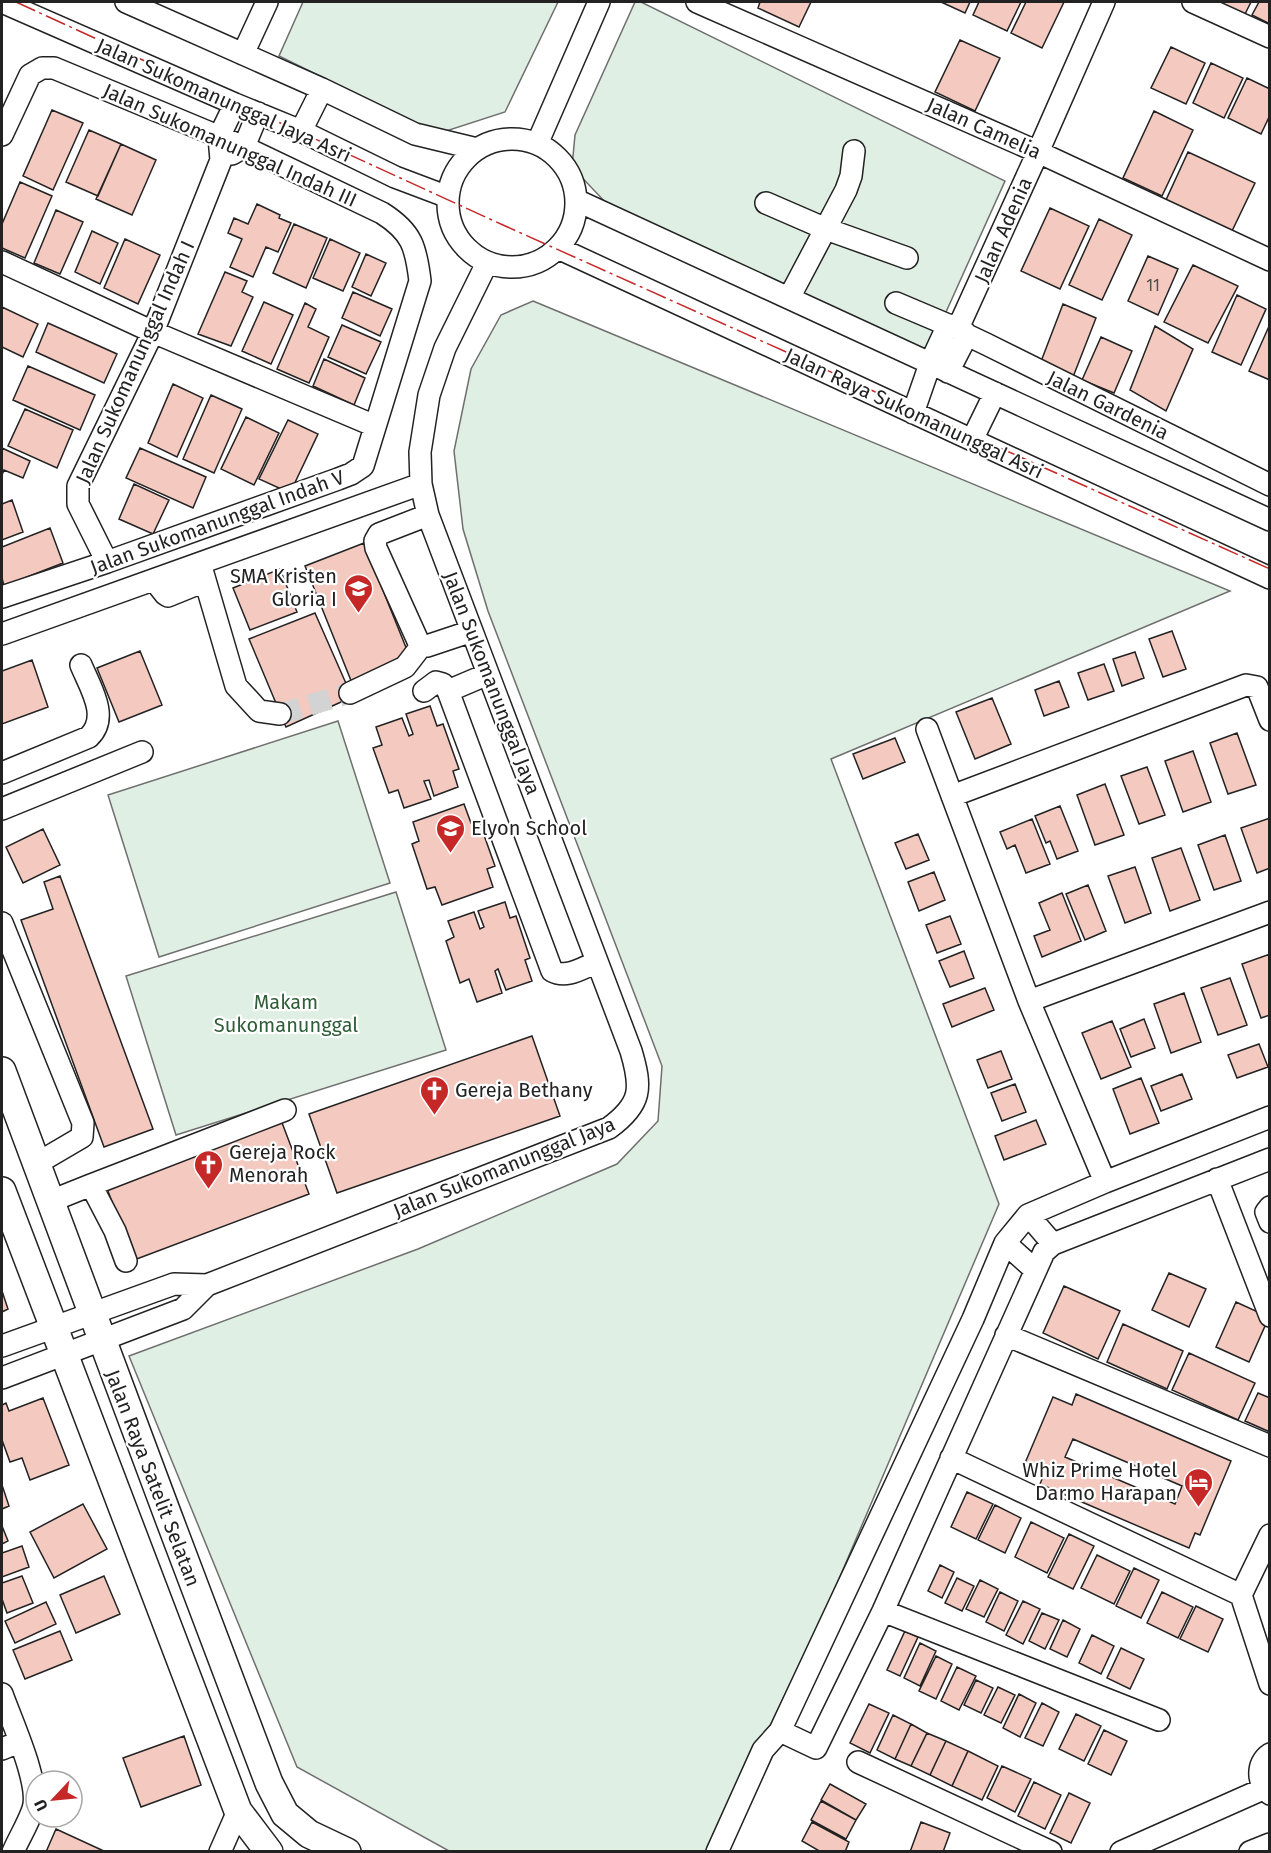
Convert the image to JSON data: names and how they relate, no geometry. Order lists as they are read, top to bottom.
{
  "streets": {
    "main road": ["Jalan Raya Satelit Selatan"],
    "street": [
      "Jalan Sukomanunggal Jaya Asri",
      "Jalan Camelia",
      "Jalan Sukomanunggal Indah III",
      "Jalan Adenia",
      "Jalan Sukomanunggal Indah I",
      "Jalan Gardenia",
      "Jalan Raya Sukomanunggal Asri",
      "Jalan Sukomanunggal Indah V",
      "Jalan Sukomanunggal Jaya"
    ]
  },
  "crossings": [
    ["Jalan Sukomanunggal Jaya Asri", "Jalan Sukomanunggal Indah I"],
    ["Jalan Sukomanunggal Jaya Asri", "Jalan Raya Sukomanunggal Asri"],
    ["Jalan Sukomanunggal Jaya Asri", "Jalan Sukomanunggal Jaya"],
    ["Jalan Camelia", "Jalan Adenia"],
    ["Jalan Sukomanunggal Indah III", "Jalan Sukomanunggal Indah I"],
    ["Jalan Sukomanunggal Indah III", "Jalan Sukomanunggal Indah V"],
    ["Jalan Adenia", "Jalan Gardenia"],
    ["Jalan Adenia", "Jalan Raya Sukomanunggal Asri"],
    ["Jalan Sukomanunggal Indah I", "Jalan Sukomanunggal Indah V"],
    ["Jalan Raya Sukomanunggal Asri", "Jalan Sukomanunggal Jaya"],
    ["Jalan Sukomanunggal Jaya", "Jalan Raya Satelit Selatan"]
  ],
  "parks": ["Makam Sukomanunggal"],
  "places": {
    "school or university": ["SMA Kristen Gloria I", "Elyon School"],
    "church": ["Gereja Bethany", "Gereja Rock Menorah"],
    "hotel": ["Whiz Prime Hotel Darmo Harapan"]
  },
  "house_numbers": ["11"],
  "north": "bottom left"
}
